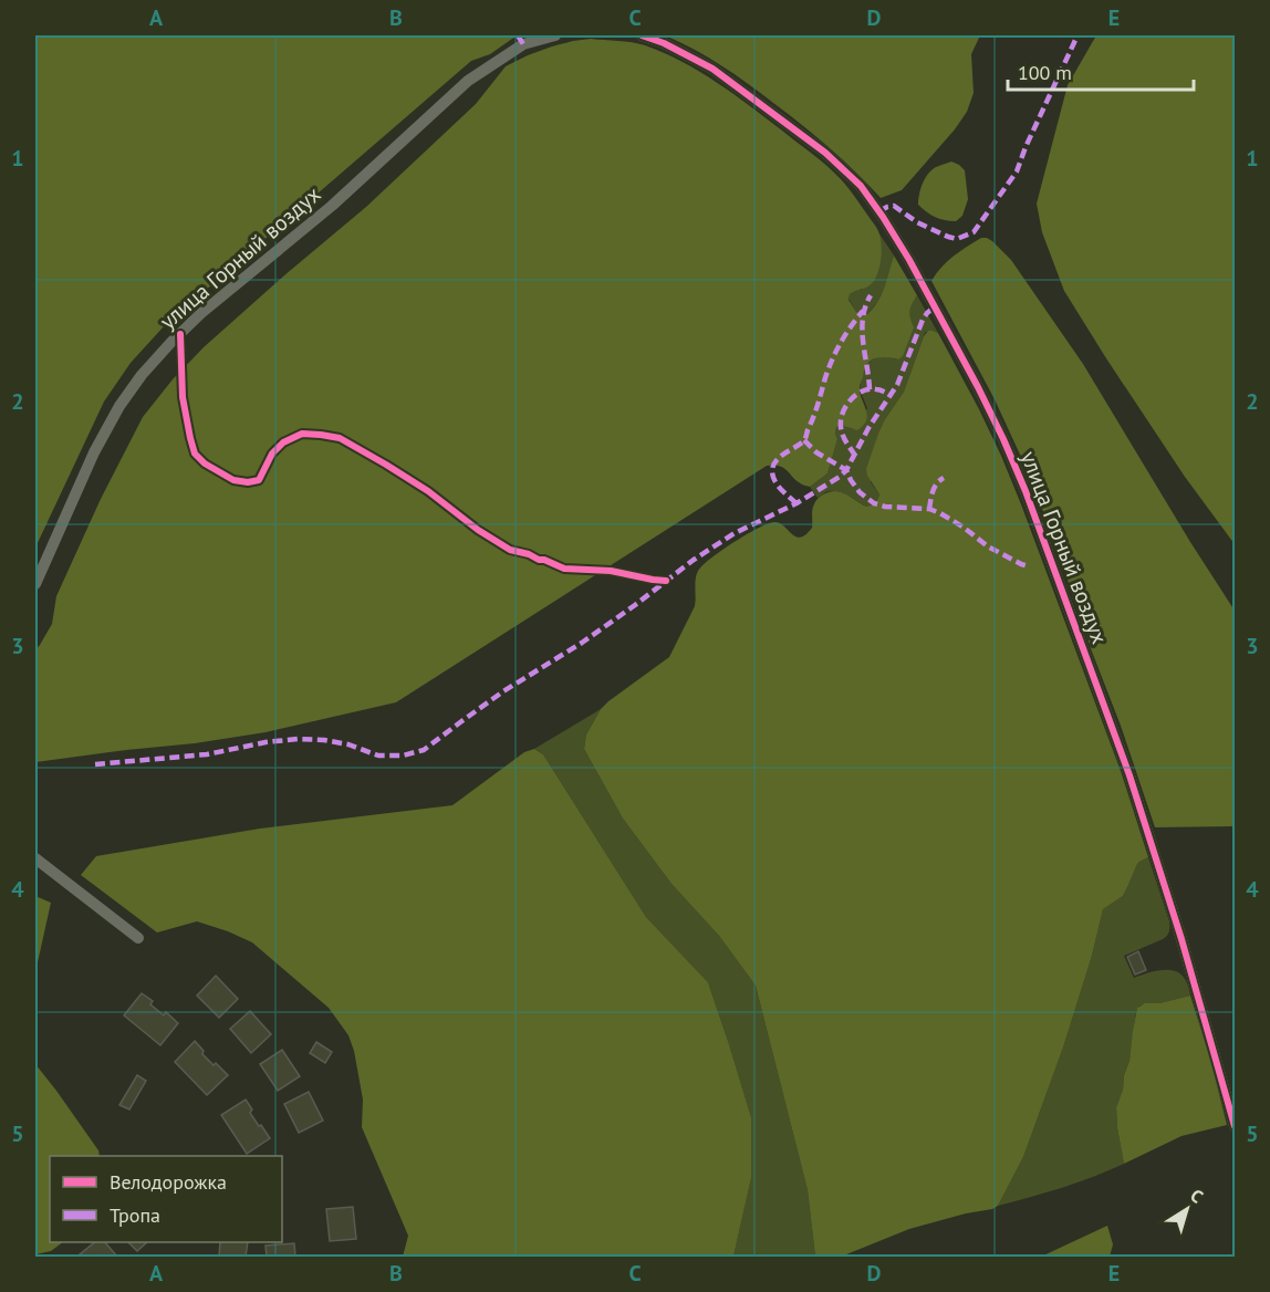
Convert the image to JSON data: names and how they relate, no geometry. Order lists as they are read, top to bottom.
{
  "streets": {
    "street": ["улица Горный воздух"]
  },
  "legend": ["Велодорожка", "Тропа"],
  "scale_bar": "100 m",
  "north": "top right",
  "grid": {
    "columns": [
      "A",
      "B",
      "C",
      "D",
      "E"
    ],
    "rows": [
      "1",
      "2",
      "3",
      "4",
      "5"
    ]
  }
}
